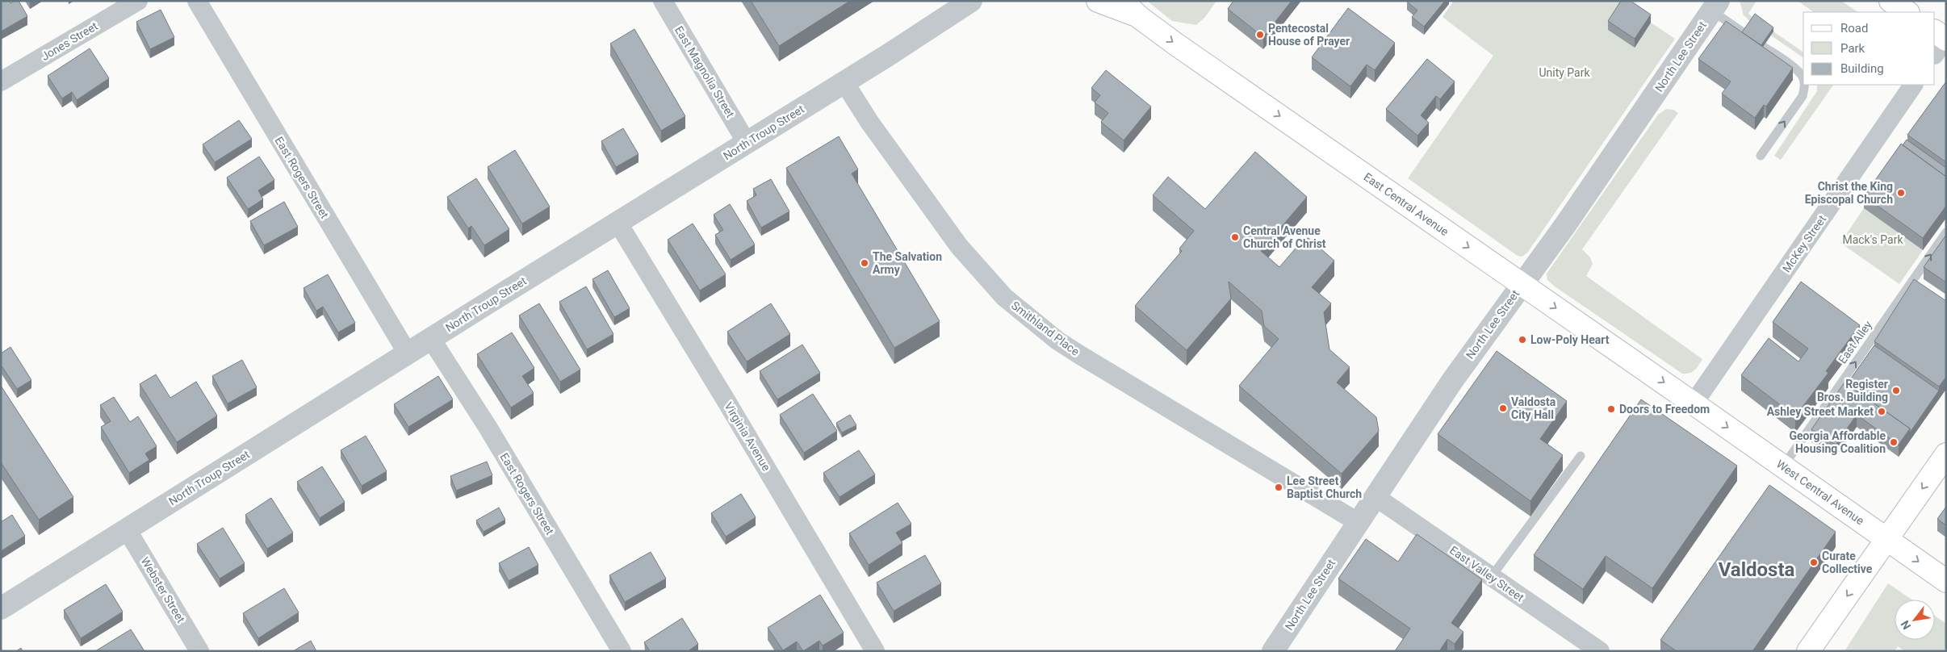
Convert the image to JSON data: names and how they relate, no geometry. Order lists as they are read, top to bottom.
{
  "streets": {
    "main road": ["East Central Avenue", "West Central Avenue"],
    "street": [
      "Jones Street",
      "North Lee Street",
      "East Magnolia Street",
      "North Troup Street",
      "East Rogers Street",
      "McKey Street",
      "Smithland Place",
      "Virginia Avenue",
      "East Valley Street",
      "Webster Street"
    ],
    "lane": ["East Alley"]
  },
  "crossings": [
    ["North Lee Street", "East Central Avenue"],
    ["North Lee Street", "Smithland Place"],
    ["North Lee Street", "East Valley Street"],
    ["East Magnolia Street", "North Troup Street"],
    ["North Troup Street", "East Rogers Street"],
    ["North Troup Street", "Smithland Place"],
    ["North Troup Street", "Virginia Avenue"],
    ["North Troup Street", "Webster Street"],
    ["East Central Avenue", "McKey Street"],
    ["East Central Avenue", "West Central Avenue"],
    ["McKey Street", "West Central Avenue"],
    ["East Alley", "West Central Avenue"]
  ],
  "one_way": ["East Central Avenue", "East Alley", "West Central Avenue"],
  "districts": ["Valdosta"],
  "parks": ["Unity Park", "Mack's Park"],
  "places": [
    "Pentecostal House of Prayer",
    "Christ the King Episcopal Church",
    "Central Avenue Church of Christ",
    "The Salvation Army",
    "Low-Poly Heart",
    "Register Bros. Building",
    "Valdosta City Hall",
    "Doors to Freedom",
    "Ashley Street Market",
    "Georgia Affordable Housing Coalition",
    "Lee Street Baptist Church",
    "Curate Collective"
  ],
  "legend": ["Road", "Park", "Building"],
  "north": "bottom left"
}
